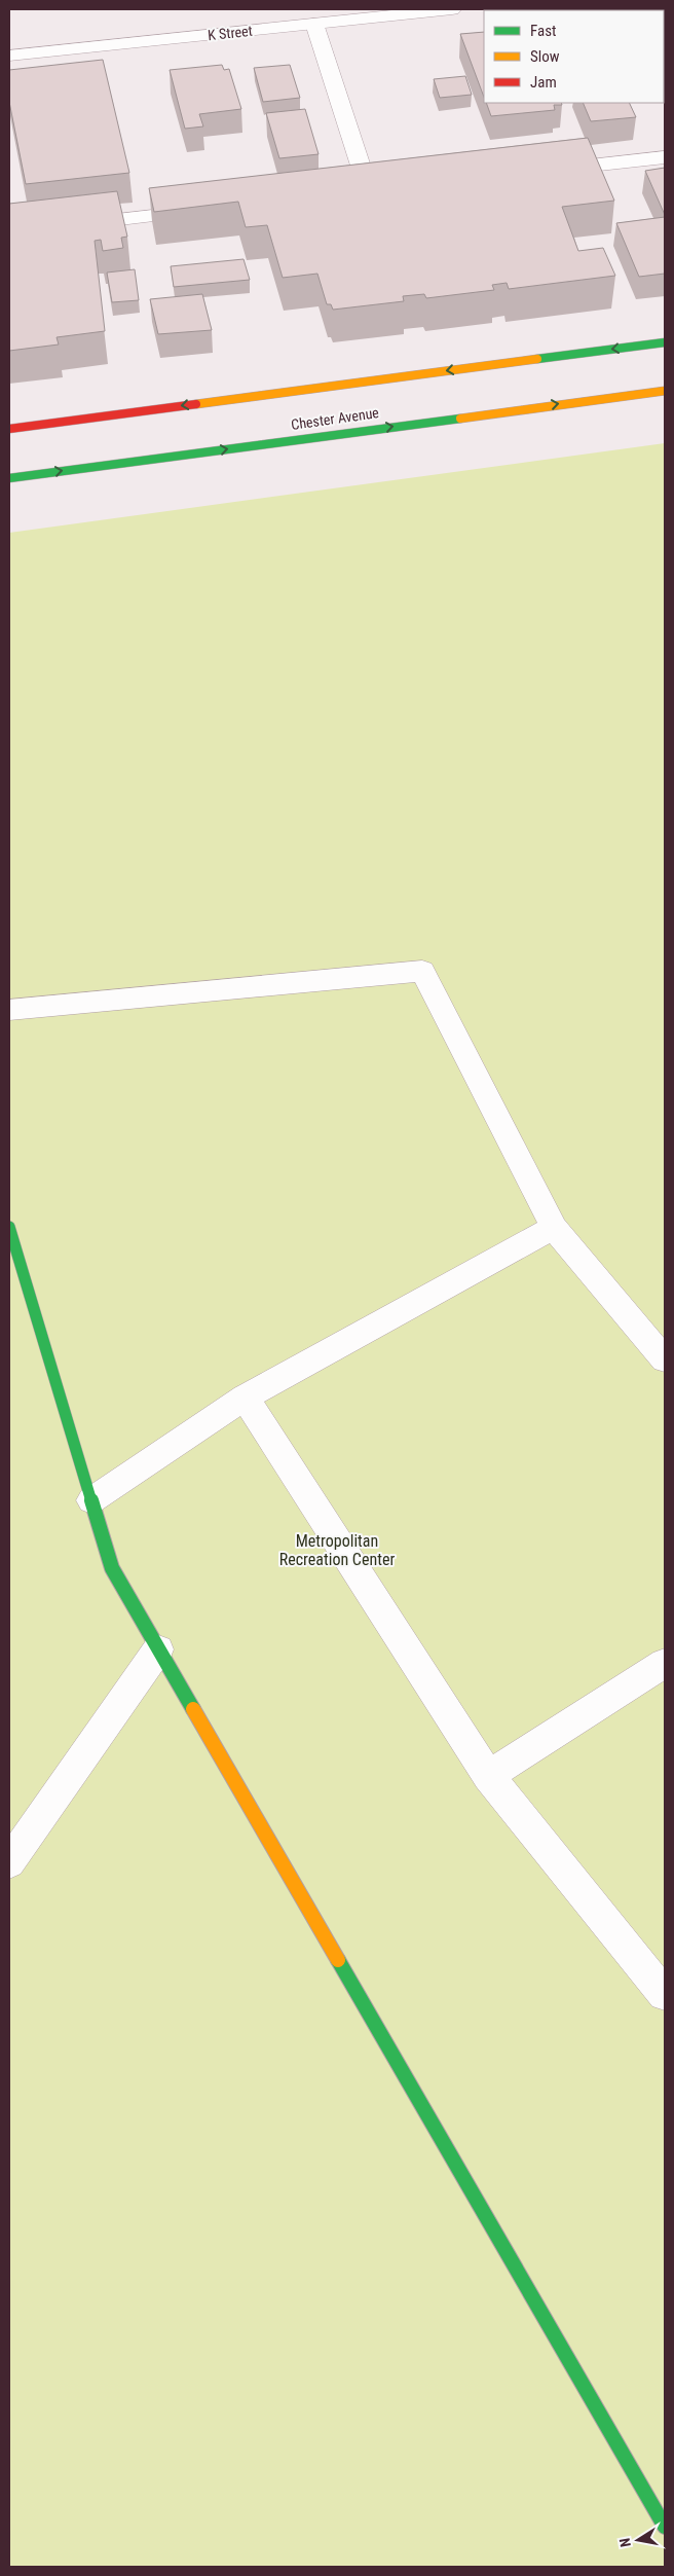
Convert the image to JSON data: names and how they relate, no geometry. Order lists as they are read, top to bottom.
{
  "streets": {
    "main road": ["Chester Avenue"],
    "street": ["K Street"]
  },
  "parks": ["Metropolitan Recreation Center"],
  "legend": ["Fast", "Slow", "Jam"],
  "north": "left"
}
